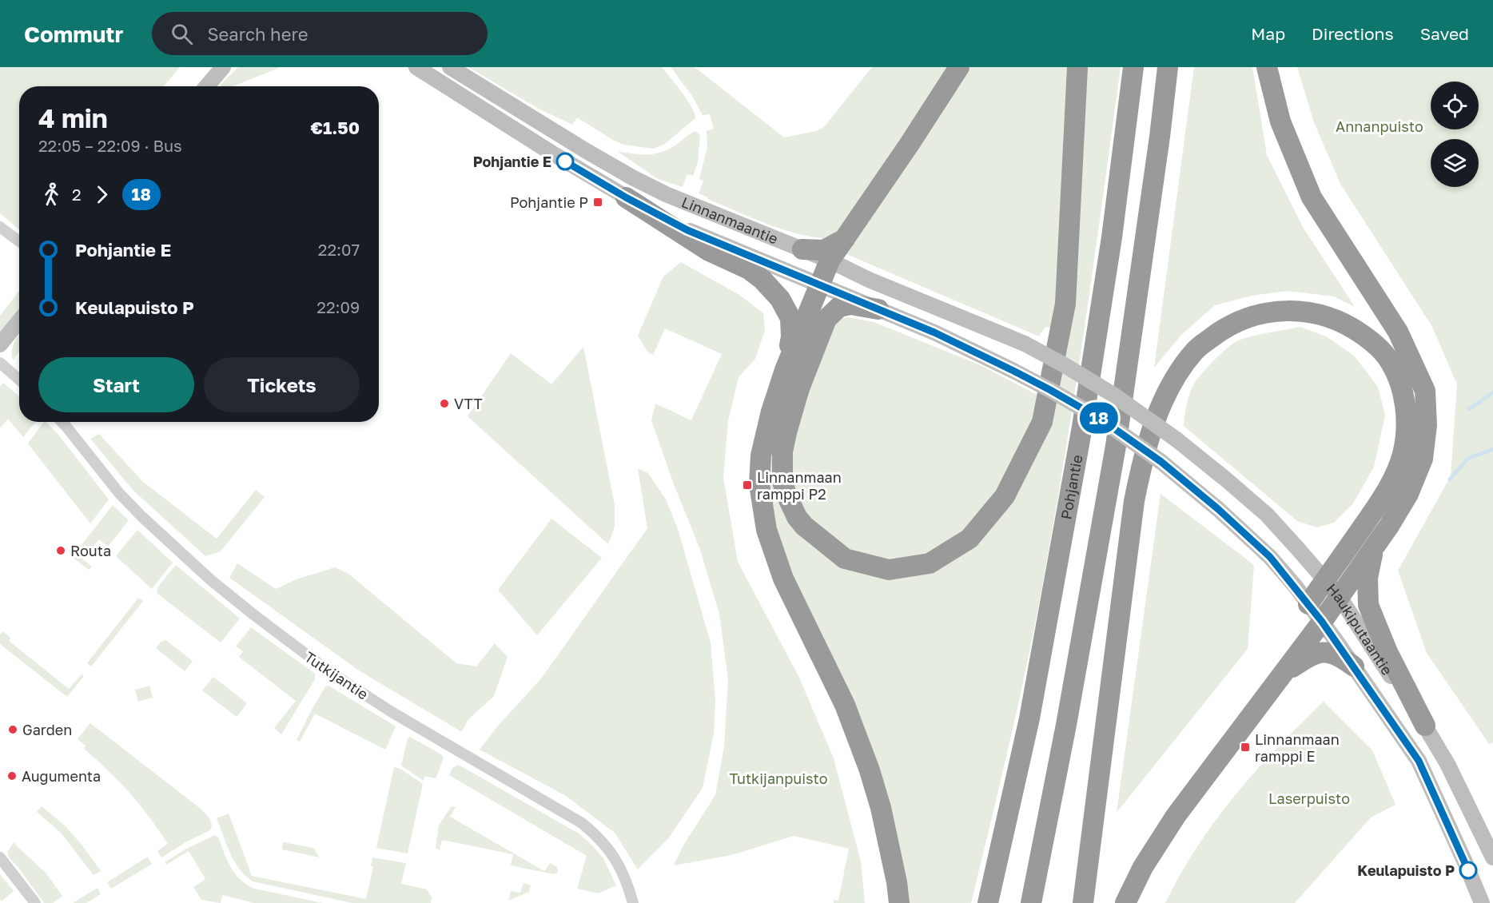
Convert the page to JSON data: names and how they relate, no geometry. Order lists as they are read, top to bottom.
{
  "streets": {
    "highway": ["Pohjantie"],
    "main road": ["Linnanmaantie", "Haukiputaantie"],
    "street": ["Tutkijantie"]
  },
  "crossings": [
    ["Linnanmaantie", "Haukiputaantie"]
  ],
  "parks": ["Annanpuisto", "Tutkijanpuisto", "Laserpuisto"],
  "places": {
    "other": [
      "Pohjantie E",
      "VTT",
      "Routa",
      "Garden",
      "Augumenta",
      "Keulapuisto P"
    ],
    "transit": ["Pohjantie P", "Linnanmaan ramppi P2", "Linnanmaan ramppi E"]
  },
  "lines": ["bus line 18"],
  "page": {
    "header": "Commutr",
    "search": "Search here",
    "nav": ["Map", "Directions", "Saved"],
    "on_map": "18",
    "heading": ["4 min", "22:05 – 22:09 · Bus", "€1.50"],
    "legs": ["2", "18"],
    "list": [
      {
        "name": "Pohjantie E",
        "value": "22:07"
      },
      {
        "name": "Keulapuisto P",
        "value": "22:09"
      }
    ],
    "buttons": ["Start", "Tickets"]
  }
}
